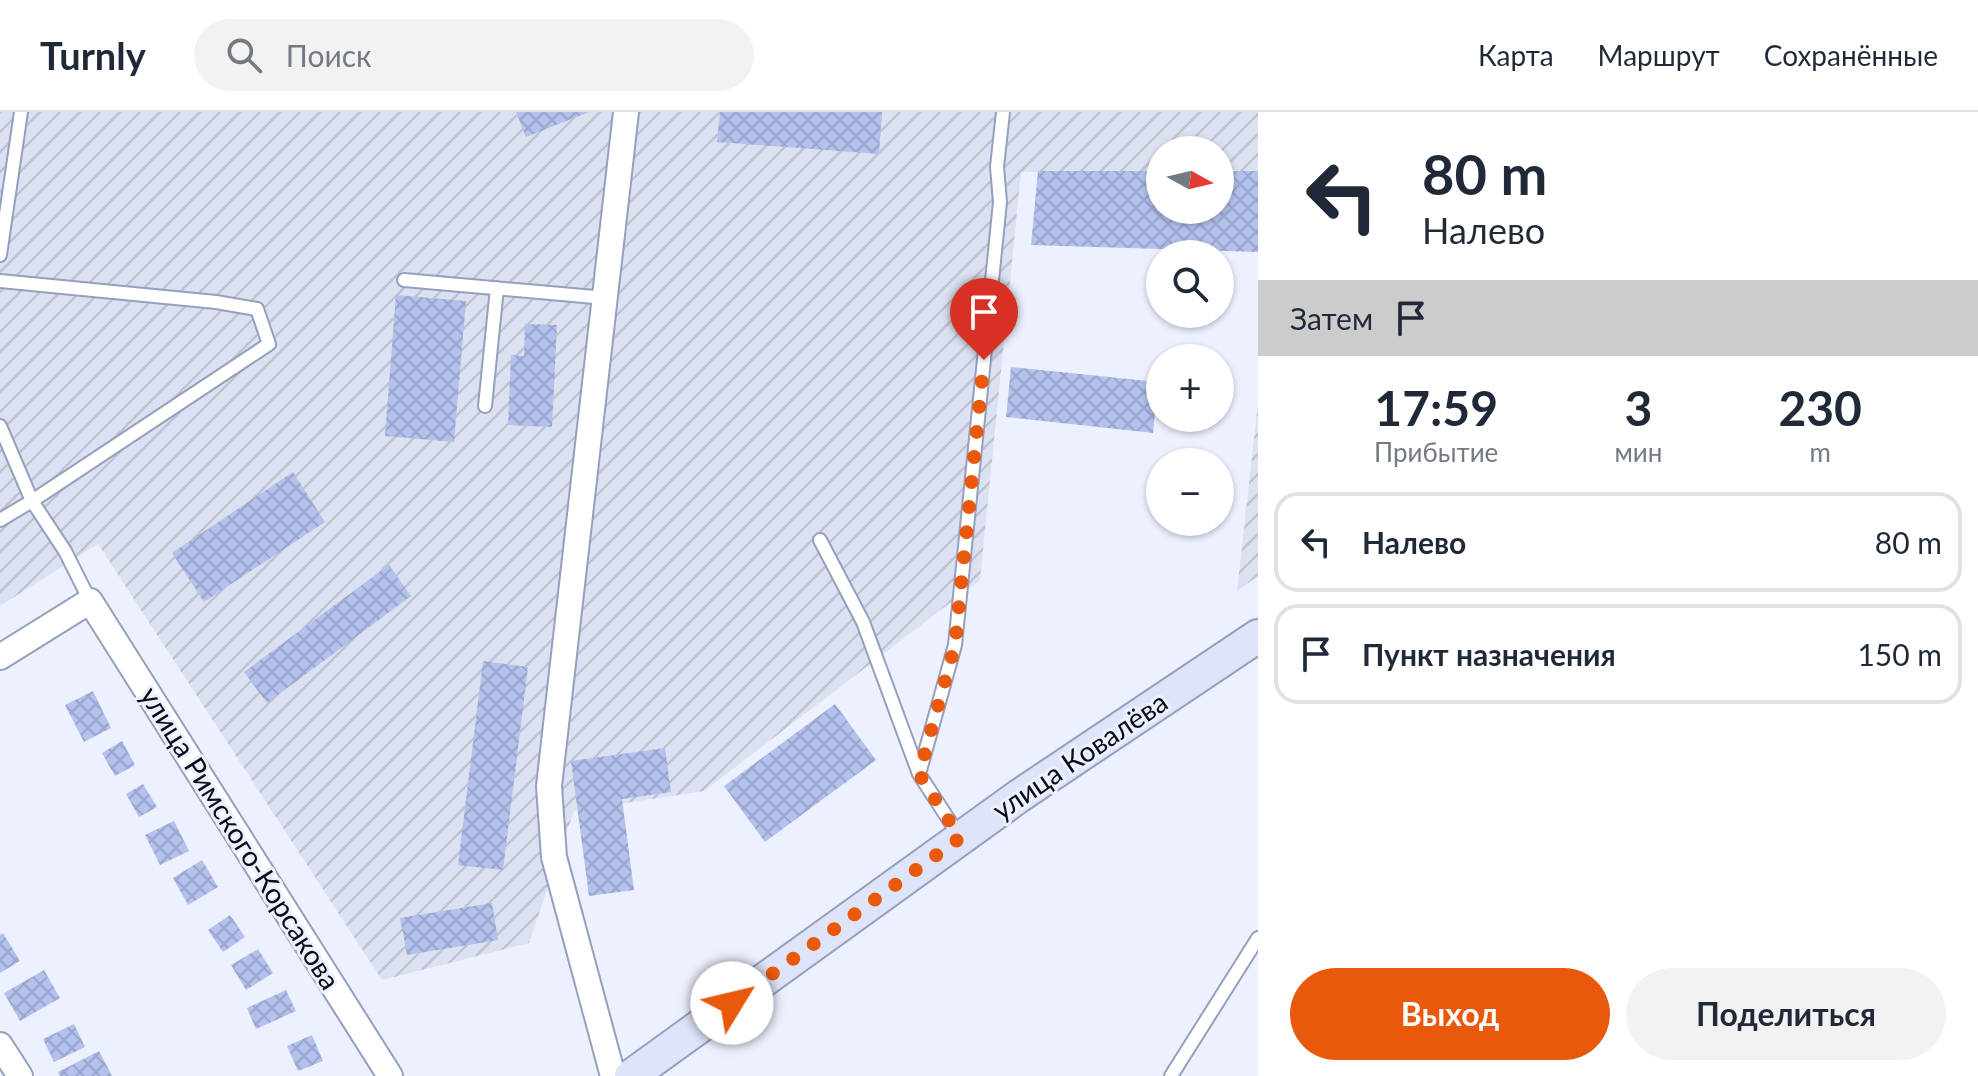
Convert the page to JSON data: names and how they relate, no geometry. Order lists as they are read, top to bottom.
{
  "streets": {
    "street": ["улица Ковалёва", "улица Римского-Корсакова"]
  },
  "north": "right",
  "page": {
    "header": "Turnly",
    "search": "Поиск",
    "nav": ["Карта", "Маршрут", "Сохранённые"],
    "turn": ["80 m", "Налево"],
    "map_buttons": ["+", "−"],
    "then": "Затем",
    "eta": [
      "17:59",
      "Прибытие",
      "3",
      "мин",
      "230",
      "m"
    ],
    "list": [
      {
        "name": "Налево",
        "value": "80 m"
      },
      {
        "name": "Пункт назначения",
        "value": "150 m"
      }
    ],
    "buttons": ["Выход", "Поделиться"]
  }
}
